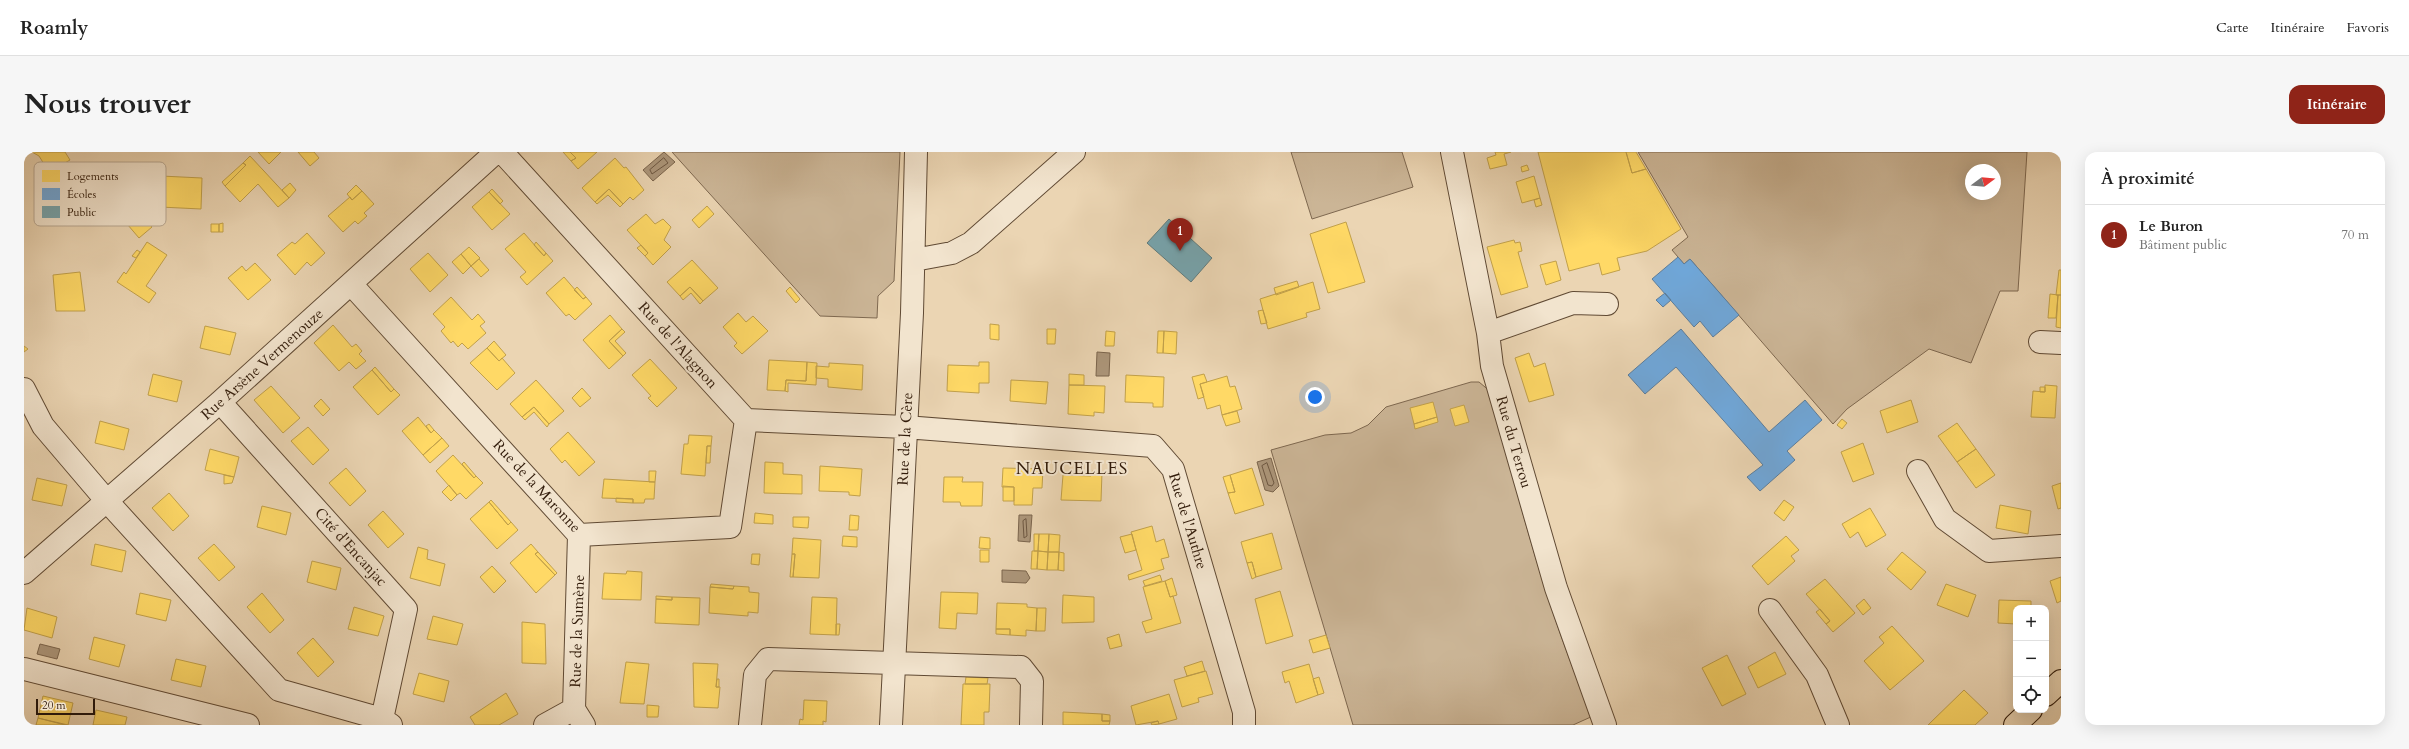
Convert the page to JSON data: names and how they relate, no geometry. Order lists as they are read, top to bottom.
{
  "streets": {
    "street": [
      "Rue de l'Alagnon",
      "Rue Arsène Vermenouze",
      "Rue de la Cère",
      "Rue du Terrou",
      "Rue de la Maronne",
      "Rue de l'Authre",
      "Cité d'Encanjac",
      "Rue de la Sumène"
    ]
  },
  "crossings": [
    ["Rue de l'Alagnon", "Rue de la Maronne"],
    ["Rue Arsène Vermenouze", "Rue de la Maronne"],
    ["Rue Arsène Vermenouze", "Cité d'Encanjac"],
    ["Rue de la Cère", "Rue de l'Authre"],
    ["Rue de la Maronne", "Rue de la Sumène"]
  ],
  "districts": ["NAUCELLES"],
  "legend": ["Logements", "Écoles", "Public"],
  "scale_bar": "20 m",
  "north": "right",
  "page": {
    "header": "Roamly",
    "nav": ["Carte", "Itinéraire", "Favoris"],
    "title": "Nous trouver",
    "buttons": "Itinéraire",
    "heading": "À proximité",
    "list": [
      {
        "mark": "1",
        "name": "Le Buron",
        "note": "Bâtiment public",
        "value": "70 m"
      }
    ],
    "pins": "1",
    "map_buttons": ["+", "−"],
    "scale": "20 m"
  }
}
